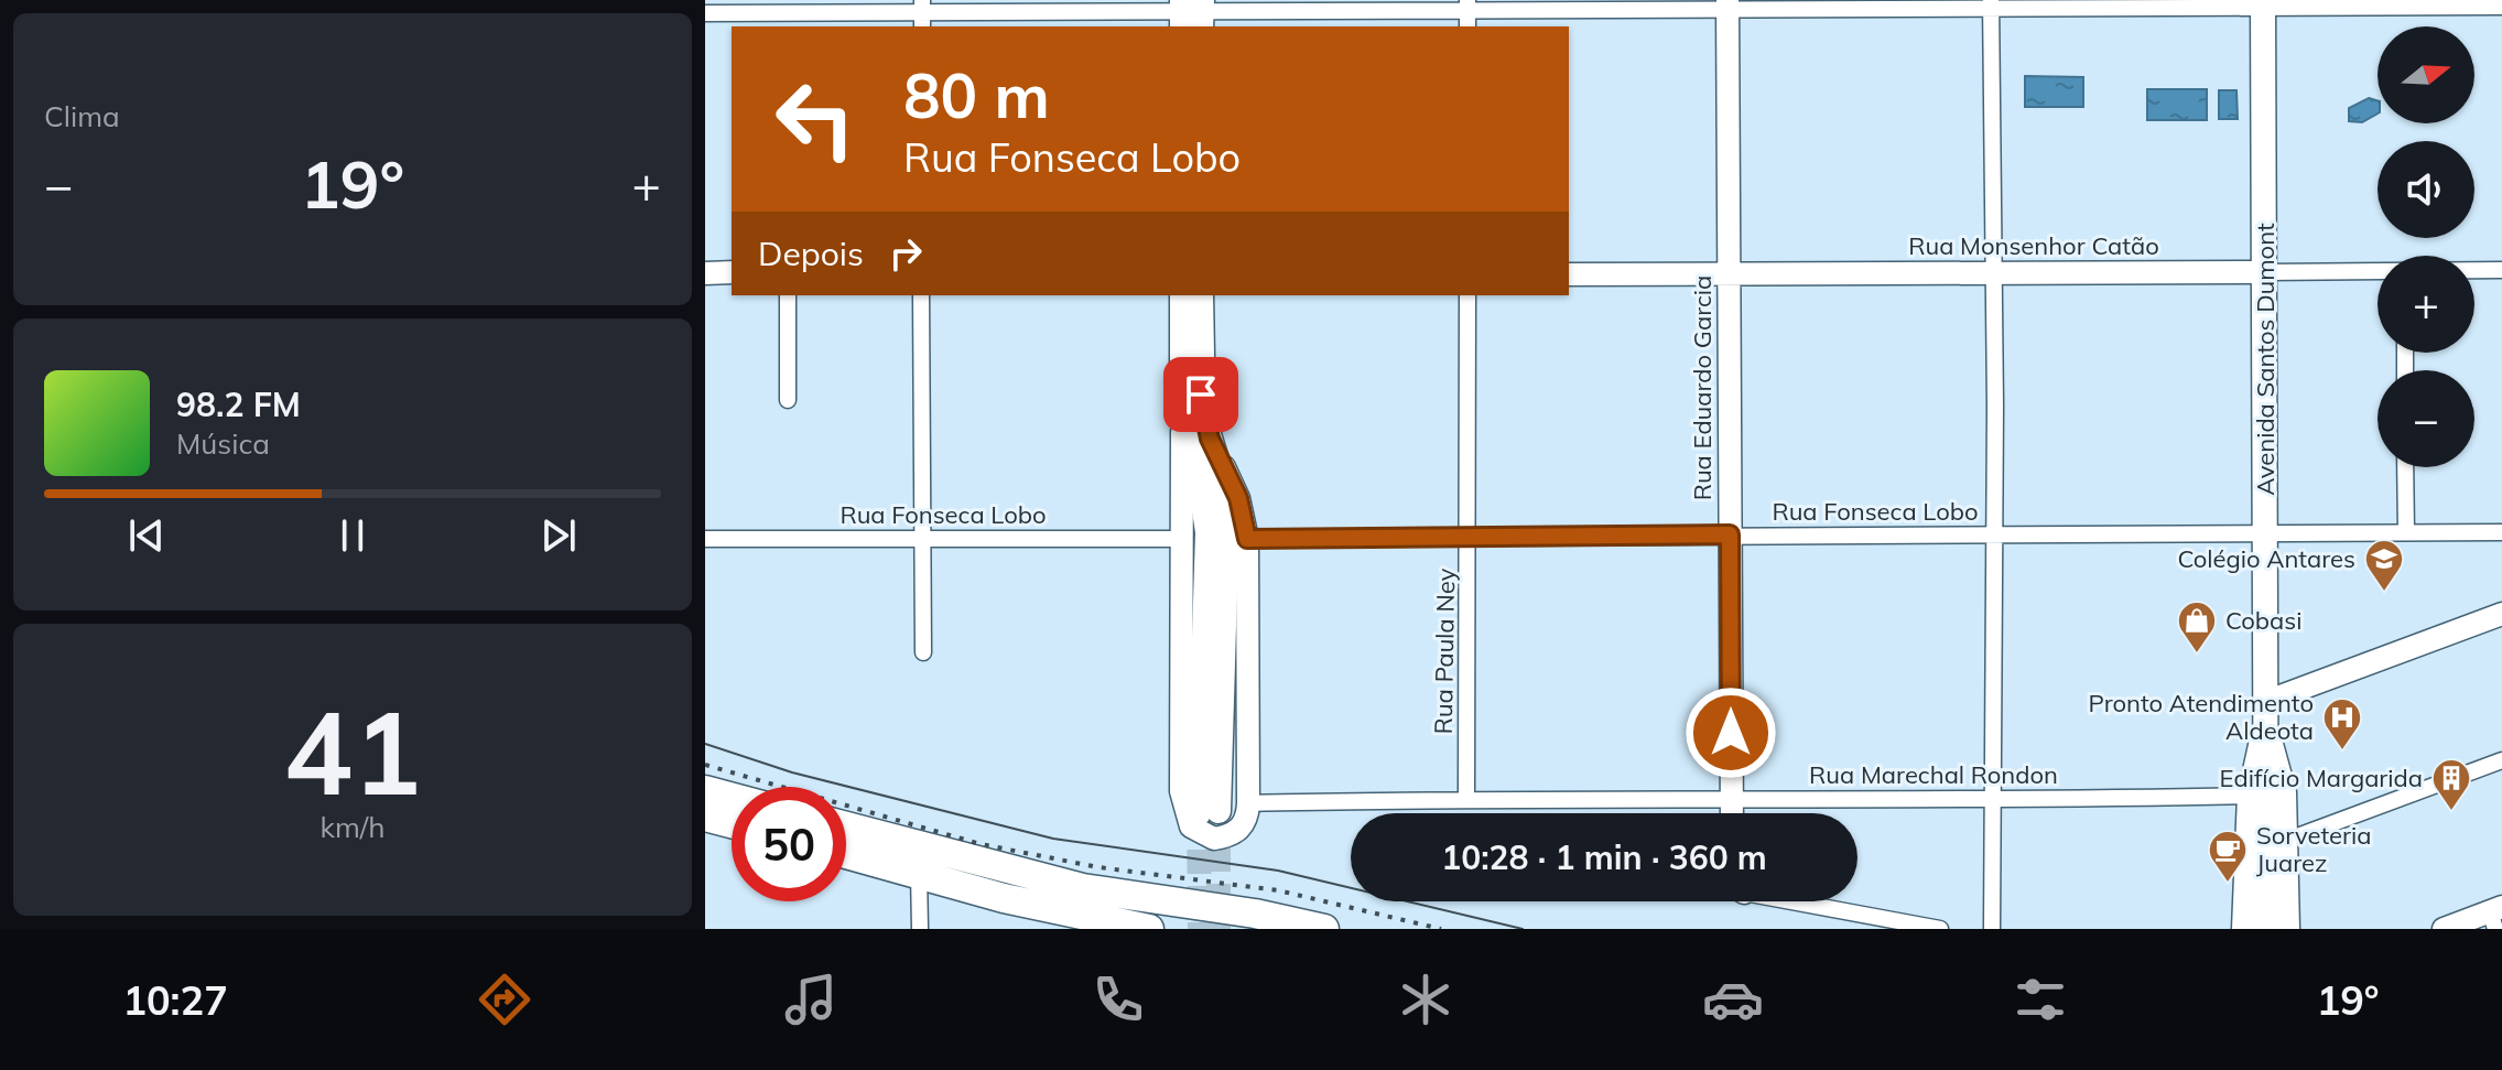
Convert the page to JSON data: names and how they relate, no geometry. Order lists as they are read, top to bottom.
{
  "streets": {
    "main road": ["Avenida Santos Dumont"],
    "street": [
      "Rua Monsenhor Catão",
      "Rua Eduardo Garcia",
      "Rua Fonseca Lobo",
      "Rua Paula Ney",
      "Rua Marechal Rondon"
    ]
  },
  "crossings": [
    ["Rua Monsenhor Catão", "Avenida Santos Dumont"],
    ["Rua Monsenhor Catão", "Rua Eduardo Garcia"],
    ["Avenida Santos Dumont", "Rua Fonseca Lobo"],
    ["Avenida Santos Dumont", "Rua Marechal Rondon"],
    ["Rua Eduardo Garcia", "Rua Fonseca Lobo"],
    ["Rua Eduardo Garcia", "Rua Marechal Rondon"],
    ["Rua Fonseca Lobo", "Rua Paula Ney"],
    ["Rua Paula Ney", "Rua Marechal Rondon"]
  ],
  "places": {
    "school or university": ["Colégio Antares"],
    "shop": ["Cobasi"],
    "hospital": ["Pronto Atendimento Aldeota"],
    "building": ["Edifício Margarida"],
    "cafe": ["Sorveteria Juarez"]
  },
  "north": "right",
  "page": {
    "tile": [
      "Clima",
      ["41", "km/h"]
    ],
    "map_buttons": ["+", "−"],
    "turn": ["80 m", "Rua Fonseca Lobo"],
    "heat": ["−", "19°", "+"],
    "then": "Depois",
    "song": ["98.2 FM", "Música"],
    "limit": "50",
    "trip": "10:28 · 1 min · 360 m",
    "tabs": ["10:27", "19°"]
  }
}
